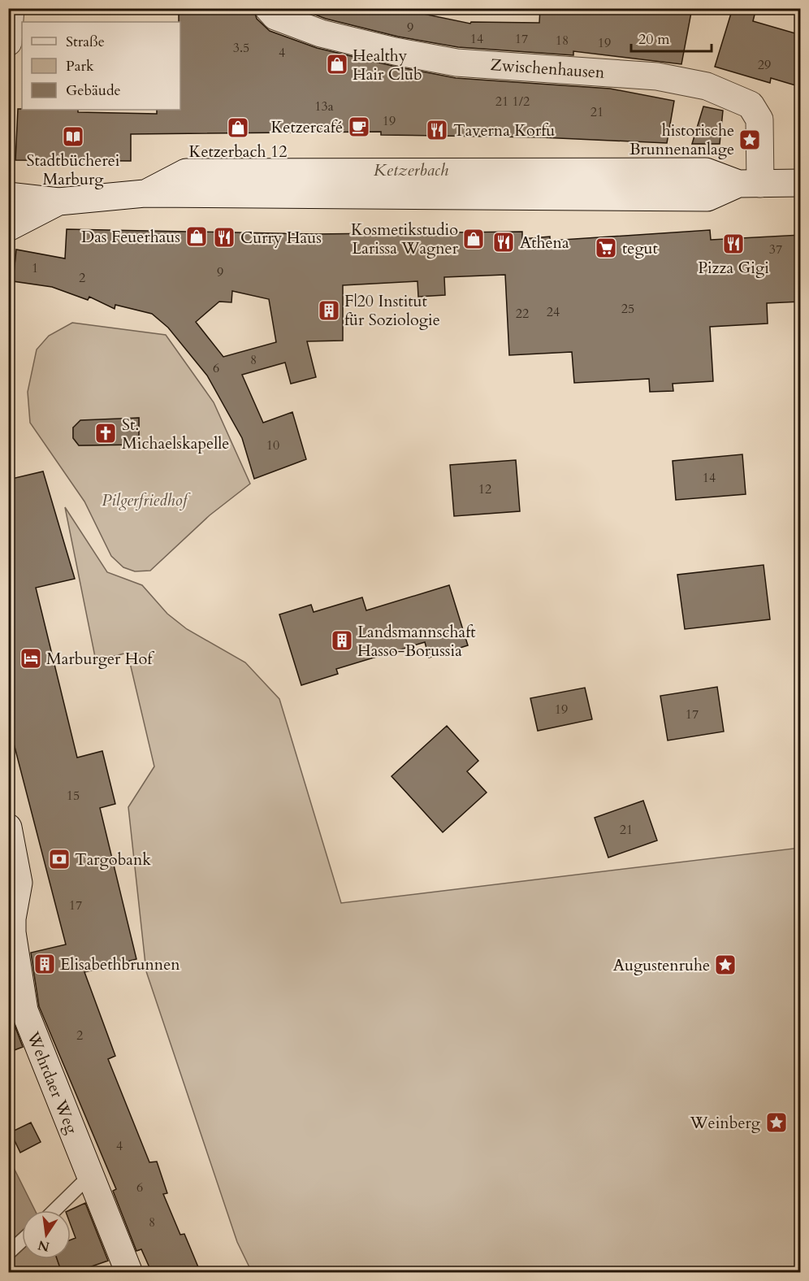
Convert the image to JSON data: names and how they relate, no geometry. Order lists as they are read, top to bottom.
{
  "streets": {
    "main road": ["Zwischenhausen", "Wehrdaer Weg"]
  },
  "water": ["Ketzerbach"],
  "parks": ["Pilgerfriedhof"],
  "places": {
    "shop": [
      "Healthy Hair Club",
      "Ketzerbach 12",
      "Das Feuerhaus",
      "Kosmetikstudio Larissa Wagner"
    ],
    "cafe": ["Ketzercafé"],
    "restaurant": [
      "Taverna Korfu",
      "Curry Haus",
      "Athena",
      "Pizza Gigi"
    ],
    "library": ["Stadtbücherei Marburg"],
    "place": ["historische Brunnenanlage", "Augustenruhe", "Weinberg"],
    "supermarket": ["tegut"],
    "building": ["F|20 Institut für Soziologie", "Landsmannschaft Hasso-Borussia", "Elisabethbrunnen"],
    "church": ["St. Michaelskapelle"],
    "hotel": ["Marburger Hof"],
    "bank": ["Targobank"]
  },
  "house_numbers": [
    "9",
    "14",
    "17",
    "18",
    "19",
    "3.5",
    "4",
    "29",
    "21 1/2",
    "13a",
    "21",
    "19",
    "37",
    "1",
    "9",
    "2",
    "25",
    "24",
    "22",
    "8",
    "6",
    "10",
    "14",
    "12",
    "19",
    "17",
    "15",
    "21",
    "17",
    "2",
    "4",
    "6",
    "8"
  ],
  "legend": ["Straße", "Park", "Gebäude"],
  "scale_bar": "20 m",
  "north": "bottom"
}
